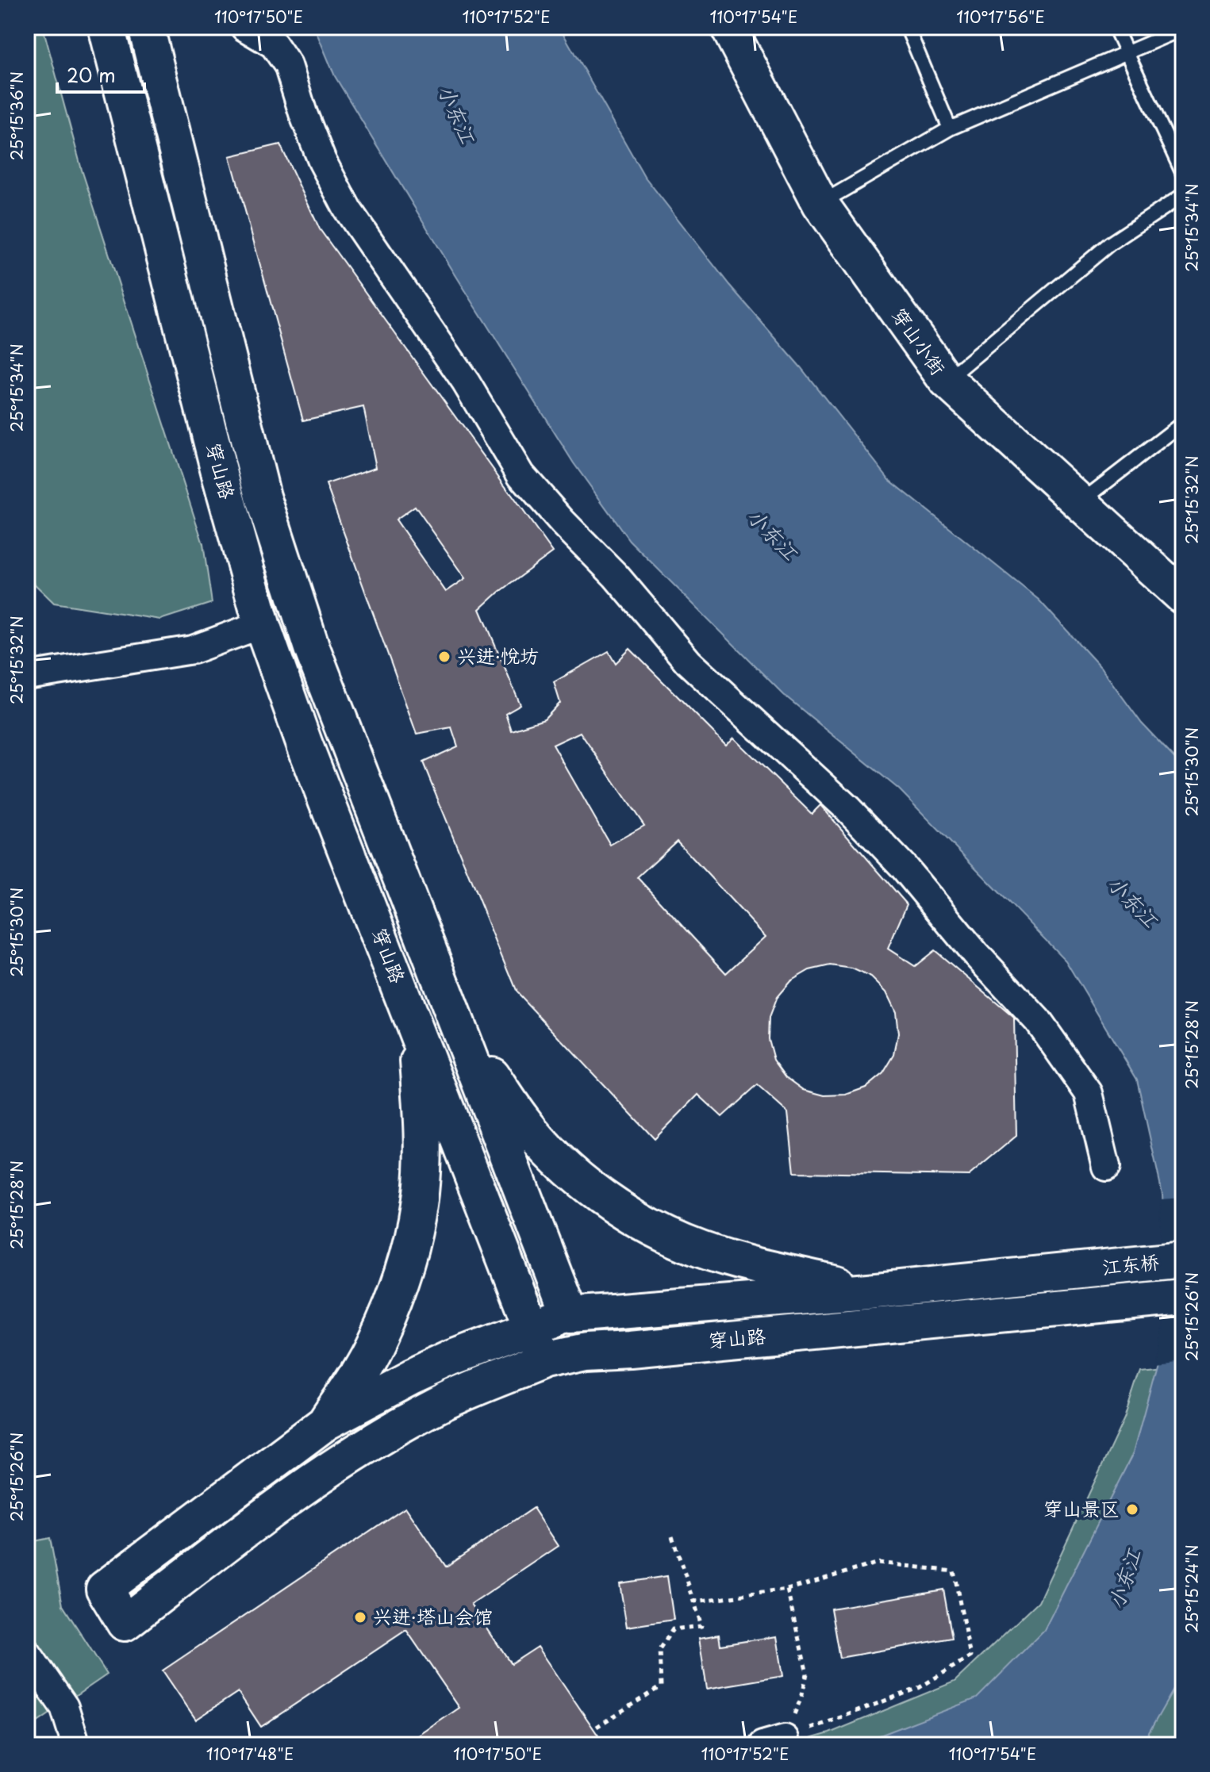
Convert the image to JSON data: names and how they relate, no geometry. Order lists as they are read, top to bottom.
{
  "streets": {
    "main road": ["穿山小街", "穿山路", "江东桥"]
  },
  "crossings": [
    ["穿山路", "江东桥"]
  ],
  "water": ["小东江"],
  "places": ["兴进·悦坊", "穿山景区", "兴进·塔山会馆"],
  "scale_bar": "20 m",
  "coordinates": [
    "110°17'50\"E",
    "110°17'52\"E",
    "110°17'54\"E",
    "110°17'56\"E",
    "25°15'36\"N",
    "25°15'34\"N",
    "25°15'32\"N",
    "25°15'30\"N",
    "25°15'28\"N",
    "25°15'26\"N",
    "25°15'24\"N",
    "110°17'48\"E"
  ]
}
